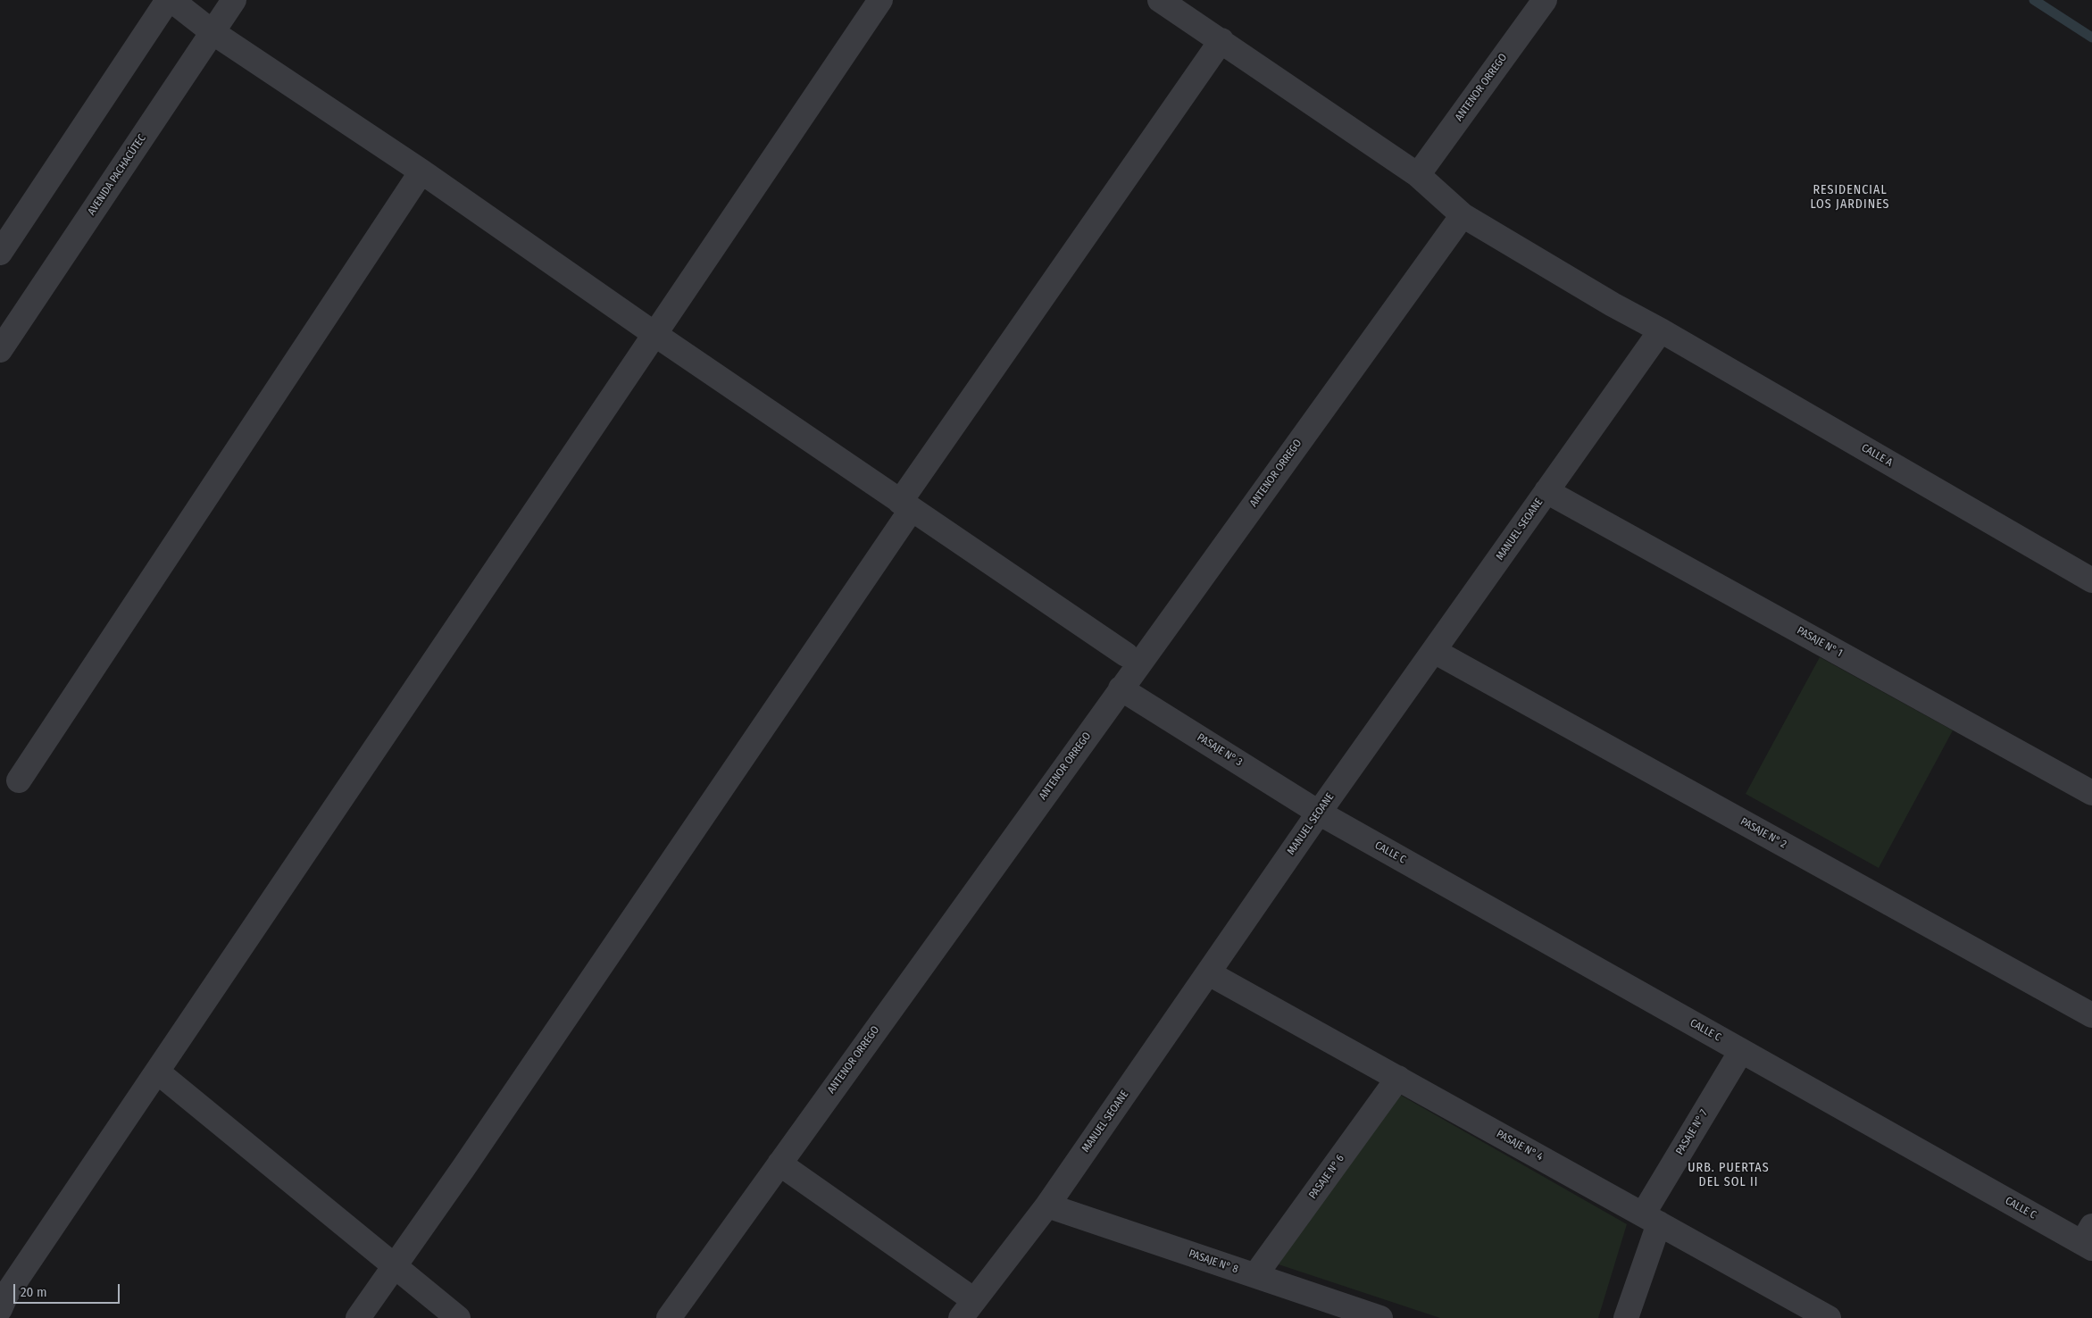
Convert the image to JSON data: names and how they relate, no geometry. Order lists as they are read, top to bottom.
{
  "streets": {
    "street": [
      "ANTENOR ORREGO",
      "AVENIDA PACHACÚTEC",
      "CALLE A",
      "MANUEL SEOANE",
      "PASAJE N° 1",
      "PASAJE N° 3",
      "PASAJE N° 2",
      "CALLE C",
      "PASAJE N° 7",
      "PASAJE N° 4",
      "PASAJE N° 6",
      "PASAJE N° 8"
    ]
  },
  "crossings": [
    ["ANTENOR ORREGO", "CALLE A"],
    ["ANTENOR ORREGO", "PASAJE N° 3"],
    ["CALLE A", "MANUEL SEOANE"],
    ["MANUEL SEOANE", "PASAJE N° 1"],
    ["MANUEL SEOANE", "PASAJE N° 3"],
    ["MANUEL SEOANE", "PASAJE N° 2"],
    ["MANUEL SEOANE", "CALLE C"],
    ["MANUEL SEOANE", "PASAJE N° 4"],
    ["MANUEL SEOANE", "PASAJE N° 8"],
    ["PASAJE N° 3", "CALLE C"],
    ["CALLE C", "PASAJE N° 7"],
    ["PASAJE N° 7", "PASAJE N° 4"],
    ["PASAJE N° 4", "PASAJE N° 6"],
    ["PASAJE N° 6", "PASAJE N° 8"]
  ],
  "districts": ["RESIDENCIAL LOS JARDINES", "URB. PUERTAS DEL SOL II"],
  "scale_bar": "20 m"
}
